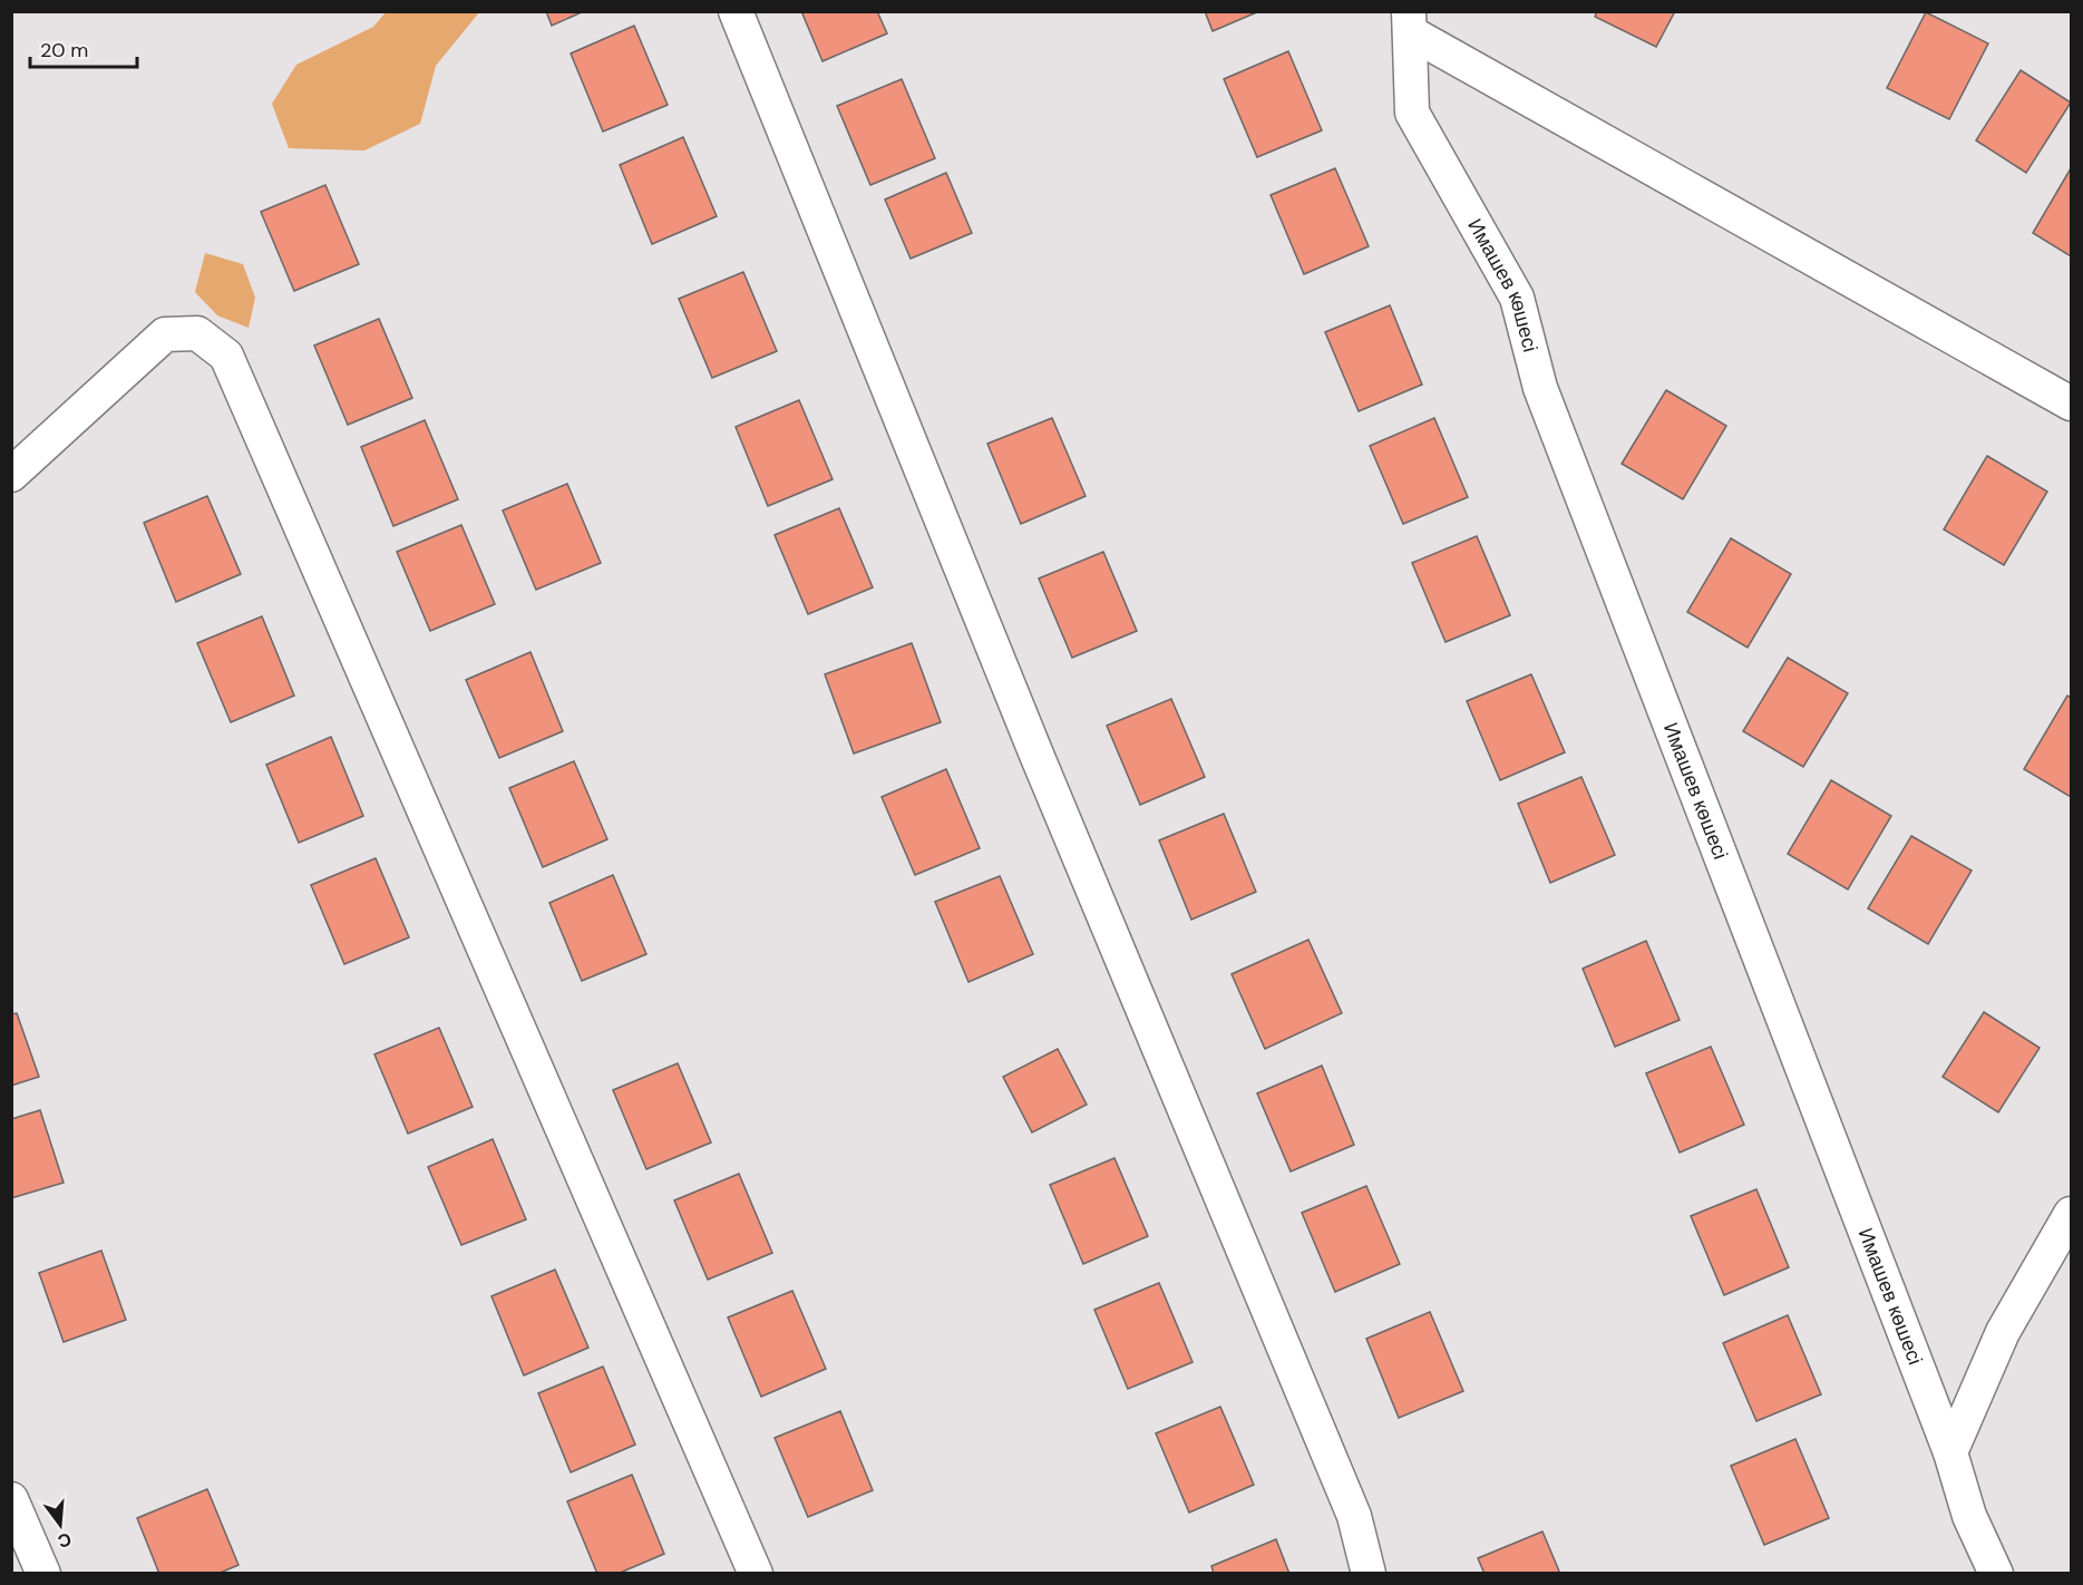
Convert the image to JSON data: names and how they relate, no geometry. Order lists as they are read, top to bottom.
{
  "streets": {
    "street": ["Имашев көшесі"]
  },
  "scale_bar": "20 m",
  "north": "bottom"
}
